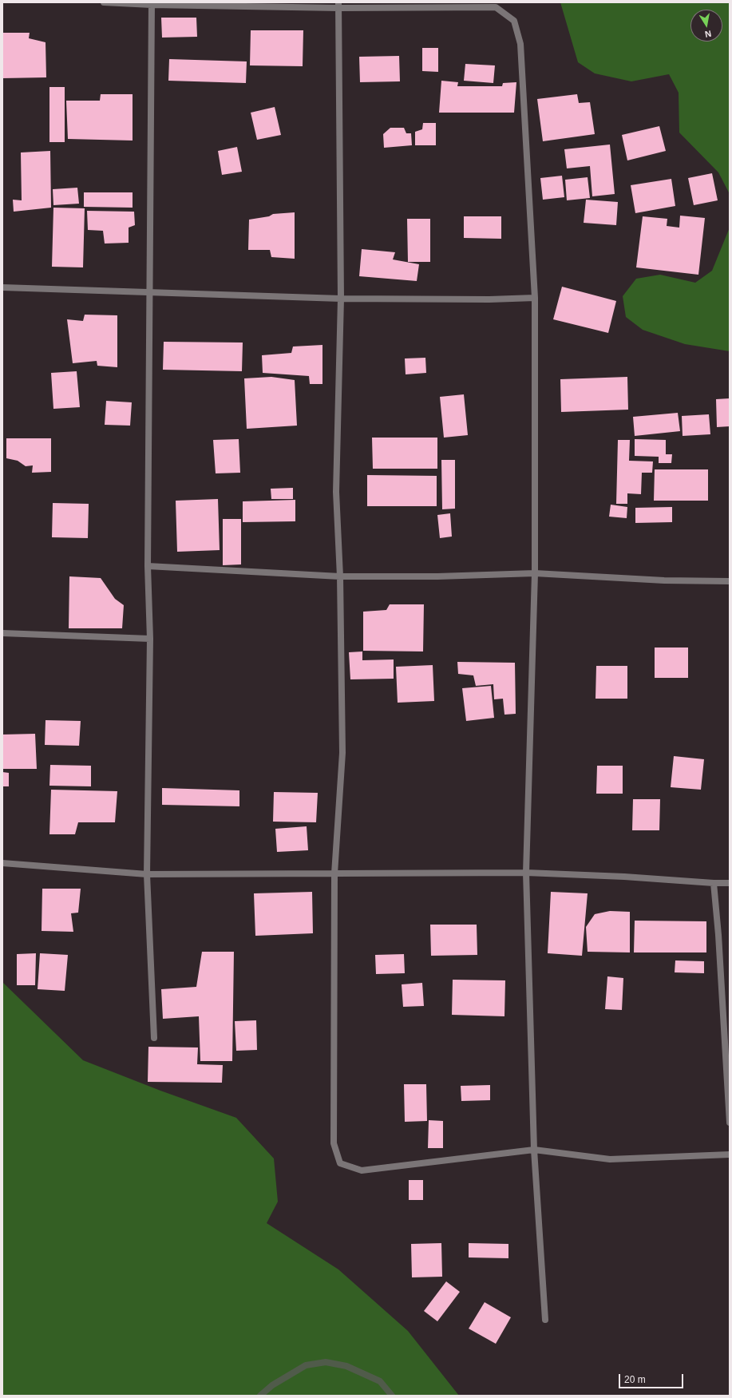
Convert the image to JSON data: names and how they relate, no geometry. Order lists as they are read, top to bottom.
{
  "scale_bar": "20 m",
  "north": "bottom"
}
